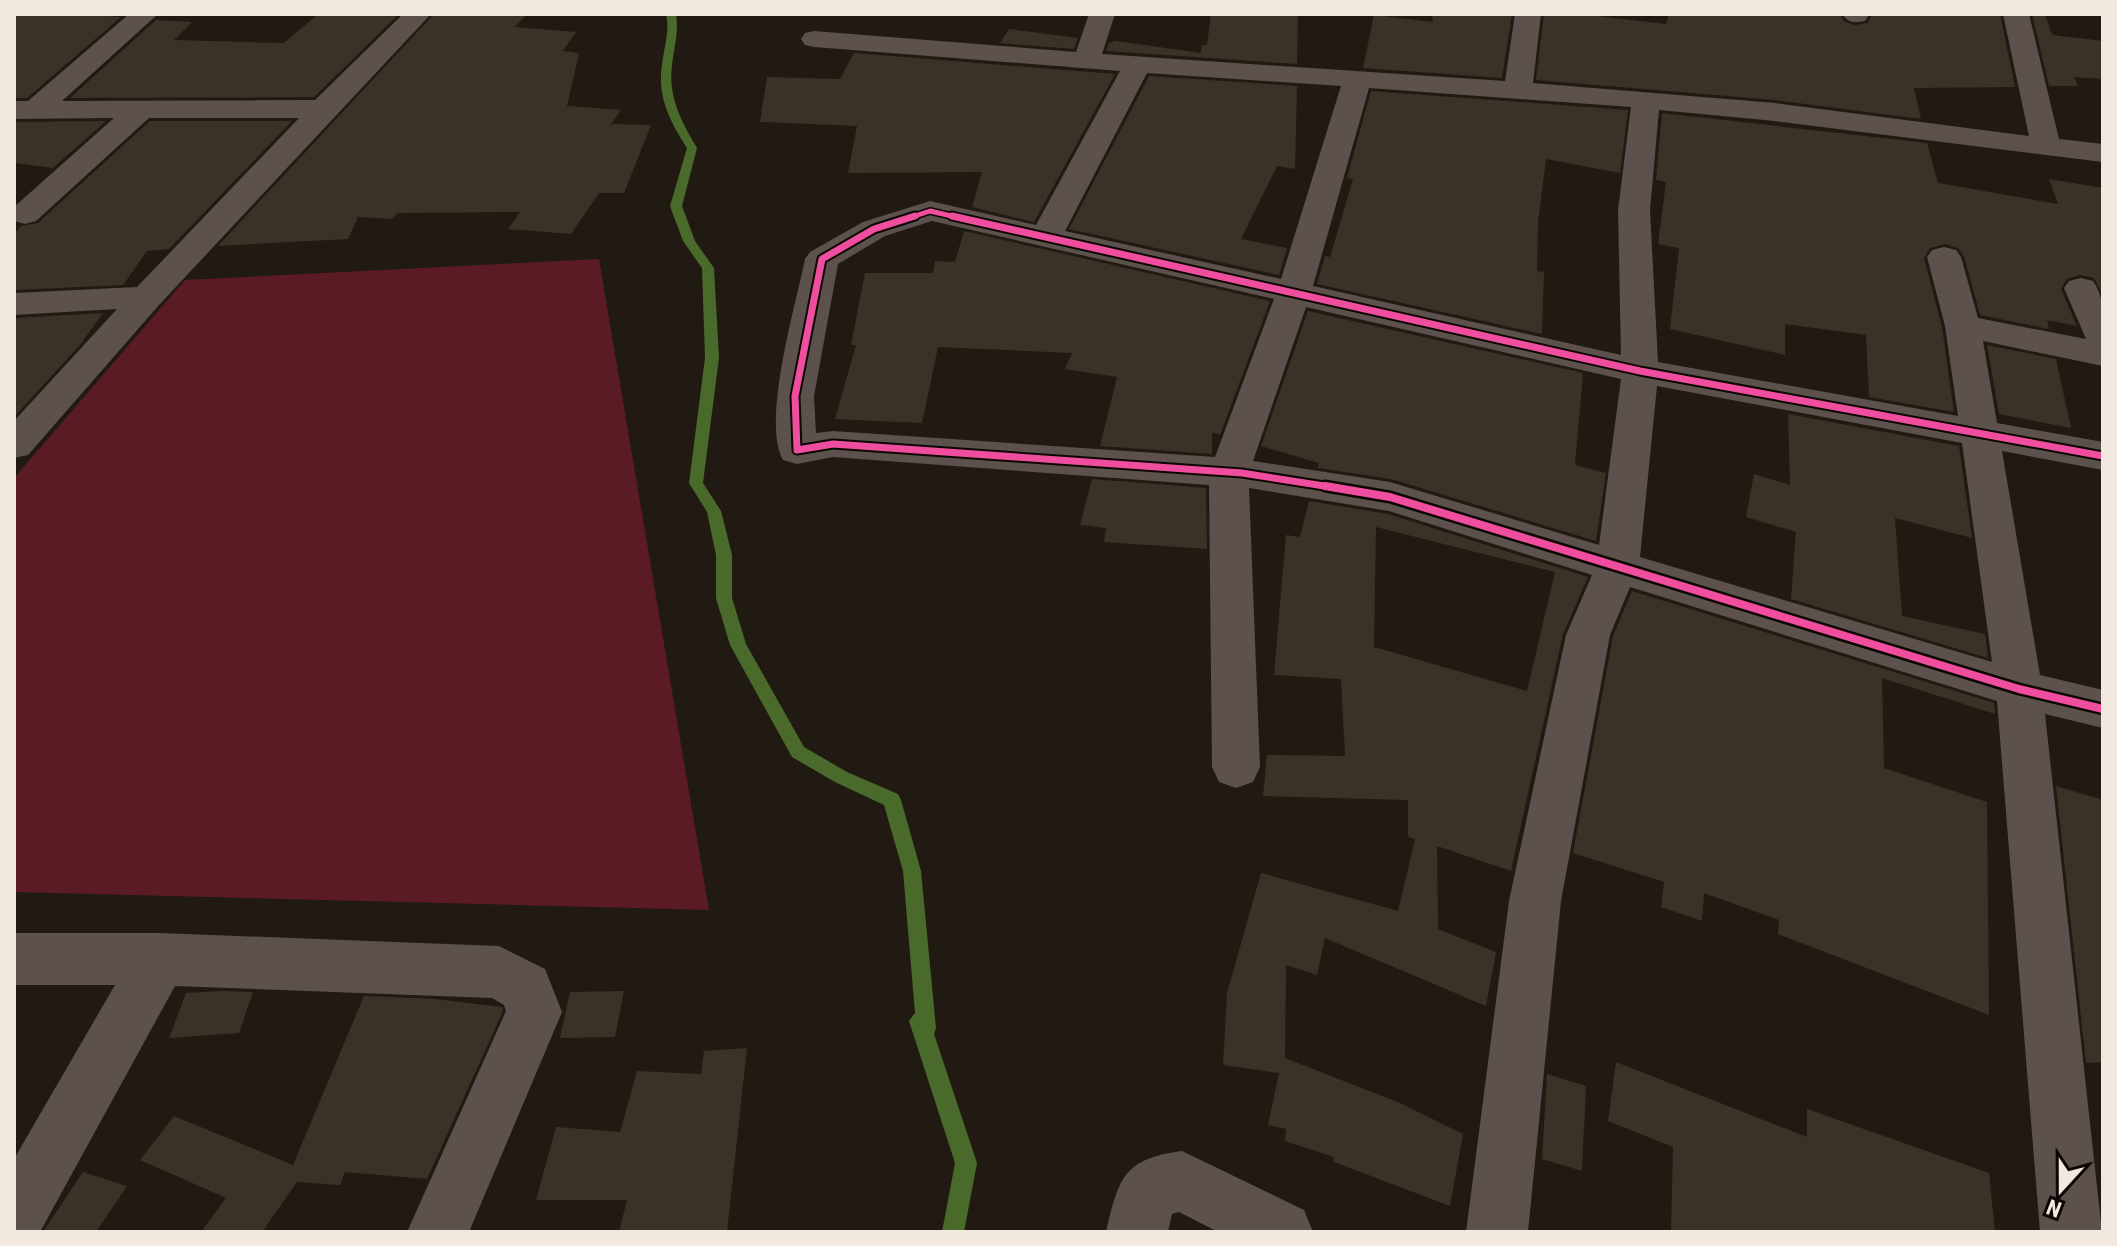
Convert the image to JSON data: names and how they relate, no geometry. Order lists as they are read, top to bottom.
{
  "north": "bottom"
}
